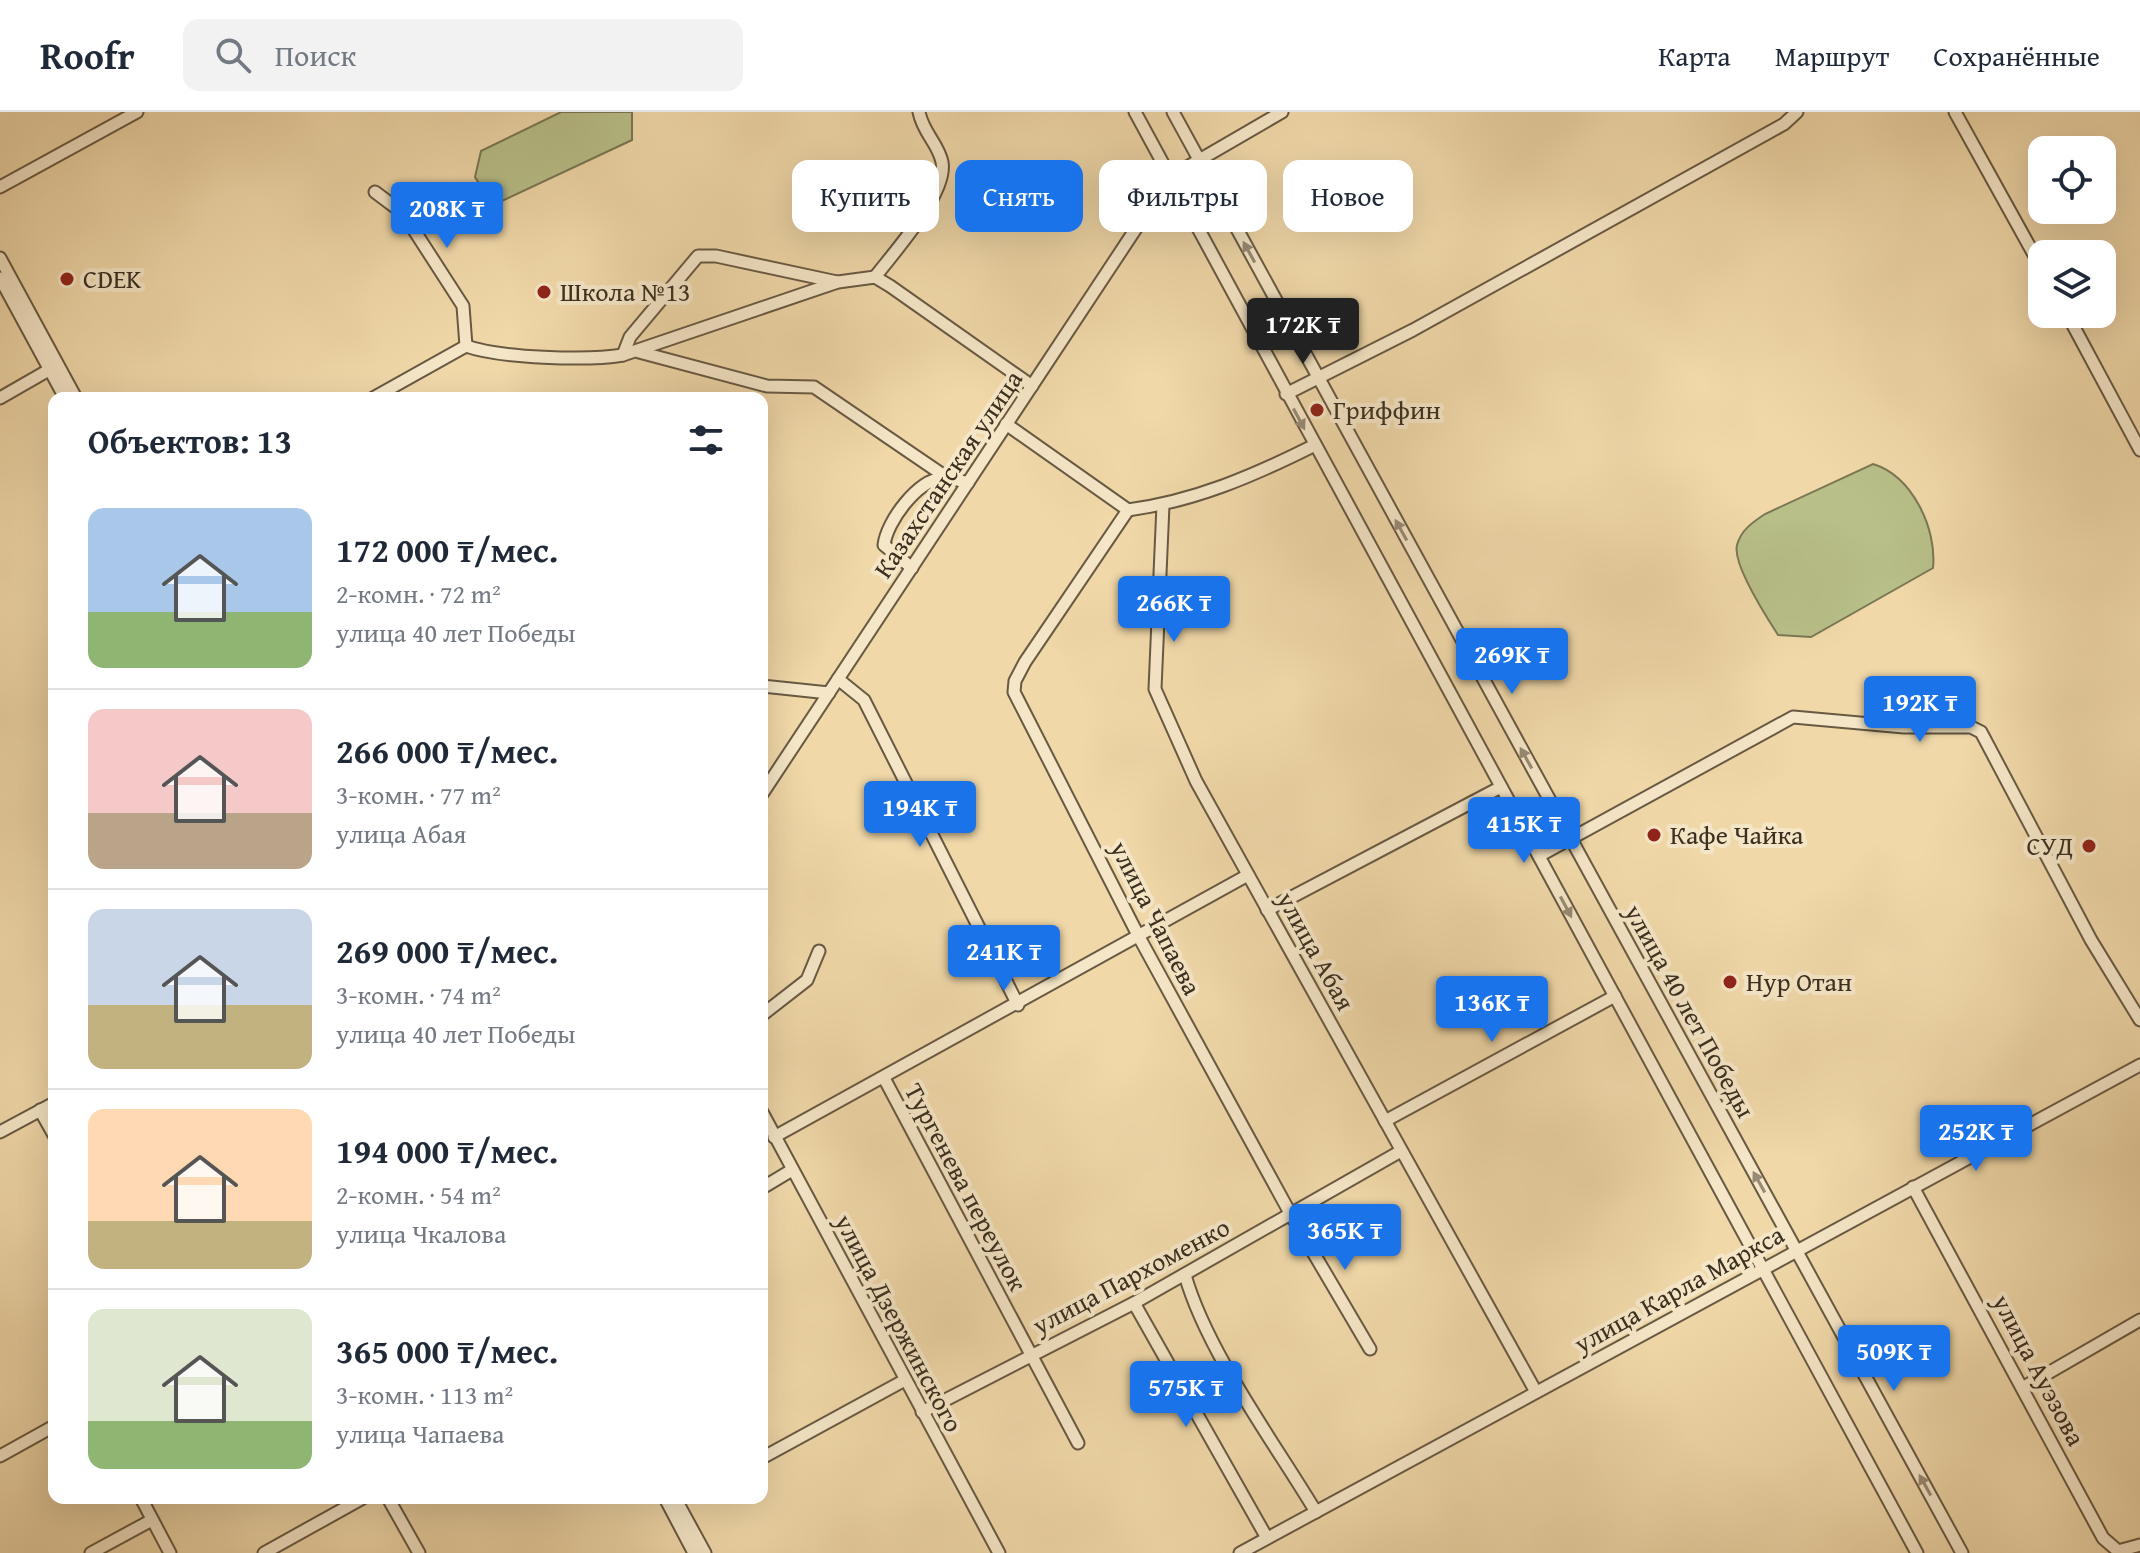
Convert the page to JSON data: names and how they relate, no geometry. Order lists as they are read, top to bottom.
{
  "streets": {
    "street": [
      "Казахстанская улица",
      "улица Чапаева",
      "улица Абая",
      "улица 40 лет Победы",
      "Тургенева переулок",
      "улица Пархоменко",
      "улица Карла Маркса",
      "улица Дзержинского",
      "улица Ауэзова"
    ]
  },
  "crossings": [
    ["улица Чапаева", "улица Пархоменко"],
    ["улица Абая", "улица Пархоменко"],
    ["улица Абая", "улица Карла Маркса"],
    ["улица 40 лет Победы", "улица Карла Маркса"],
    ["Тургенева переулок", "улица Пархоменко"],
    ["улица Пархоменко", "улица Дзержинского"],
    ["улица Карла Маркса", "улица Ауэзова"]
  ],
  "places": [
    "CDEK",
    "Школа №13",
    "Гриффин",
    "Кафе Чайка",
    "СУД",
    "Нур Отан"
  ],
  "page": {
    "header": "Roofr",
    "search": "Поиск",
    "nav": ["Карта", "Маршрут", "Сохранённые"],
    "chip": [
      "Купить",
      "Снять",
      "Фильтры",
      "Новое"
    ],
    "price": [
      "208K ₸",
      "172K ₸",
      "266K ₸",
      "269K ₸",
      "192K ₸",
      "194K ₸",
      "415K ₸",
      "241K ₸",
      "136K ₸",
      "252K ₸",
      "365K ₸",
      "509K ₸",
      "575K ₸"
    ],
    "heading": "Объектов: 13",
    "list": [
      {
        "name": "172 000 ₸/мес.",
        "note": "2-комн. · 72 m² · улица 40 лет Победы"
      },
      {
        "name": "266 000 ₸/мес.",
        "note": "3-комн. · 77 m² · улица Абая"
      },
      {
        "name": "269 000 ₸/мес.",
        "note": "3-комн. · 74 m² · улица 40 лет Победы"
      },
      {
        "name": "194 000 ₸/мес.",
        "note": "2-комн. · 54 m² · улица Чкалова"
      },
      {
        "name": "365 000 ₸/мес.",
        "note": "3-комн. · 113 m² · улица Чапаева"
      }
    ]
  }
}
